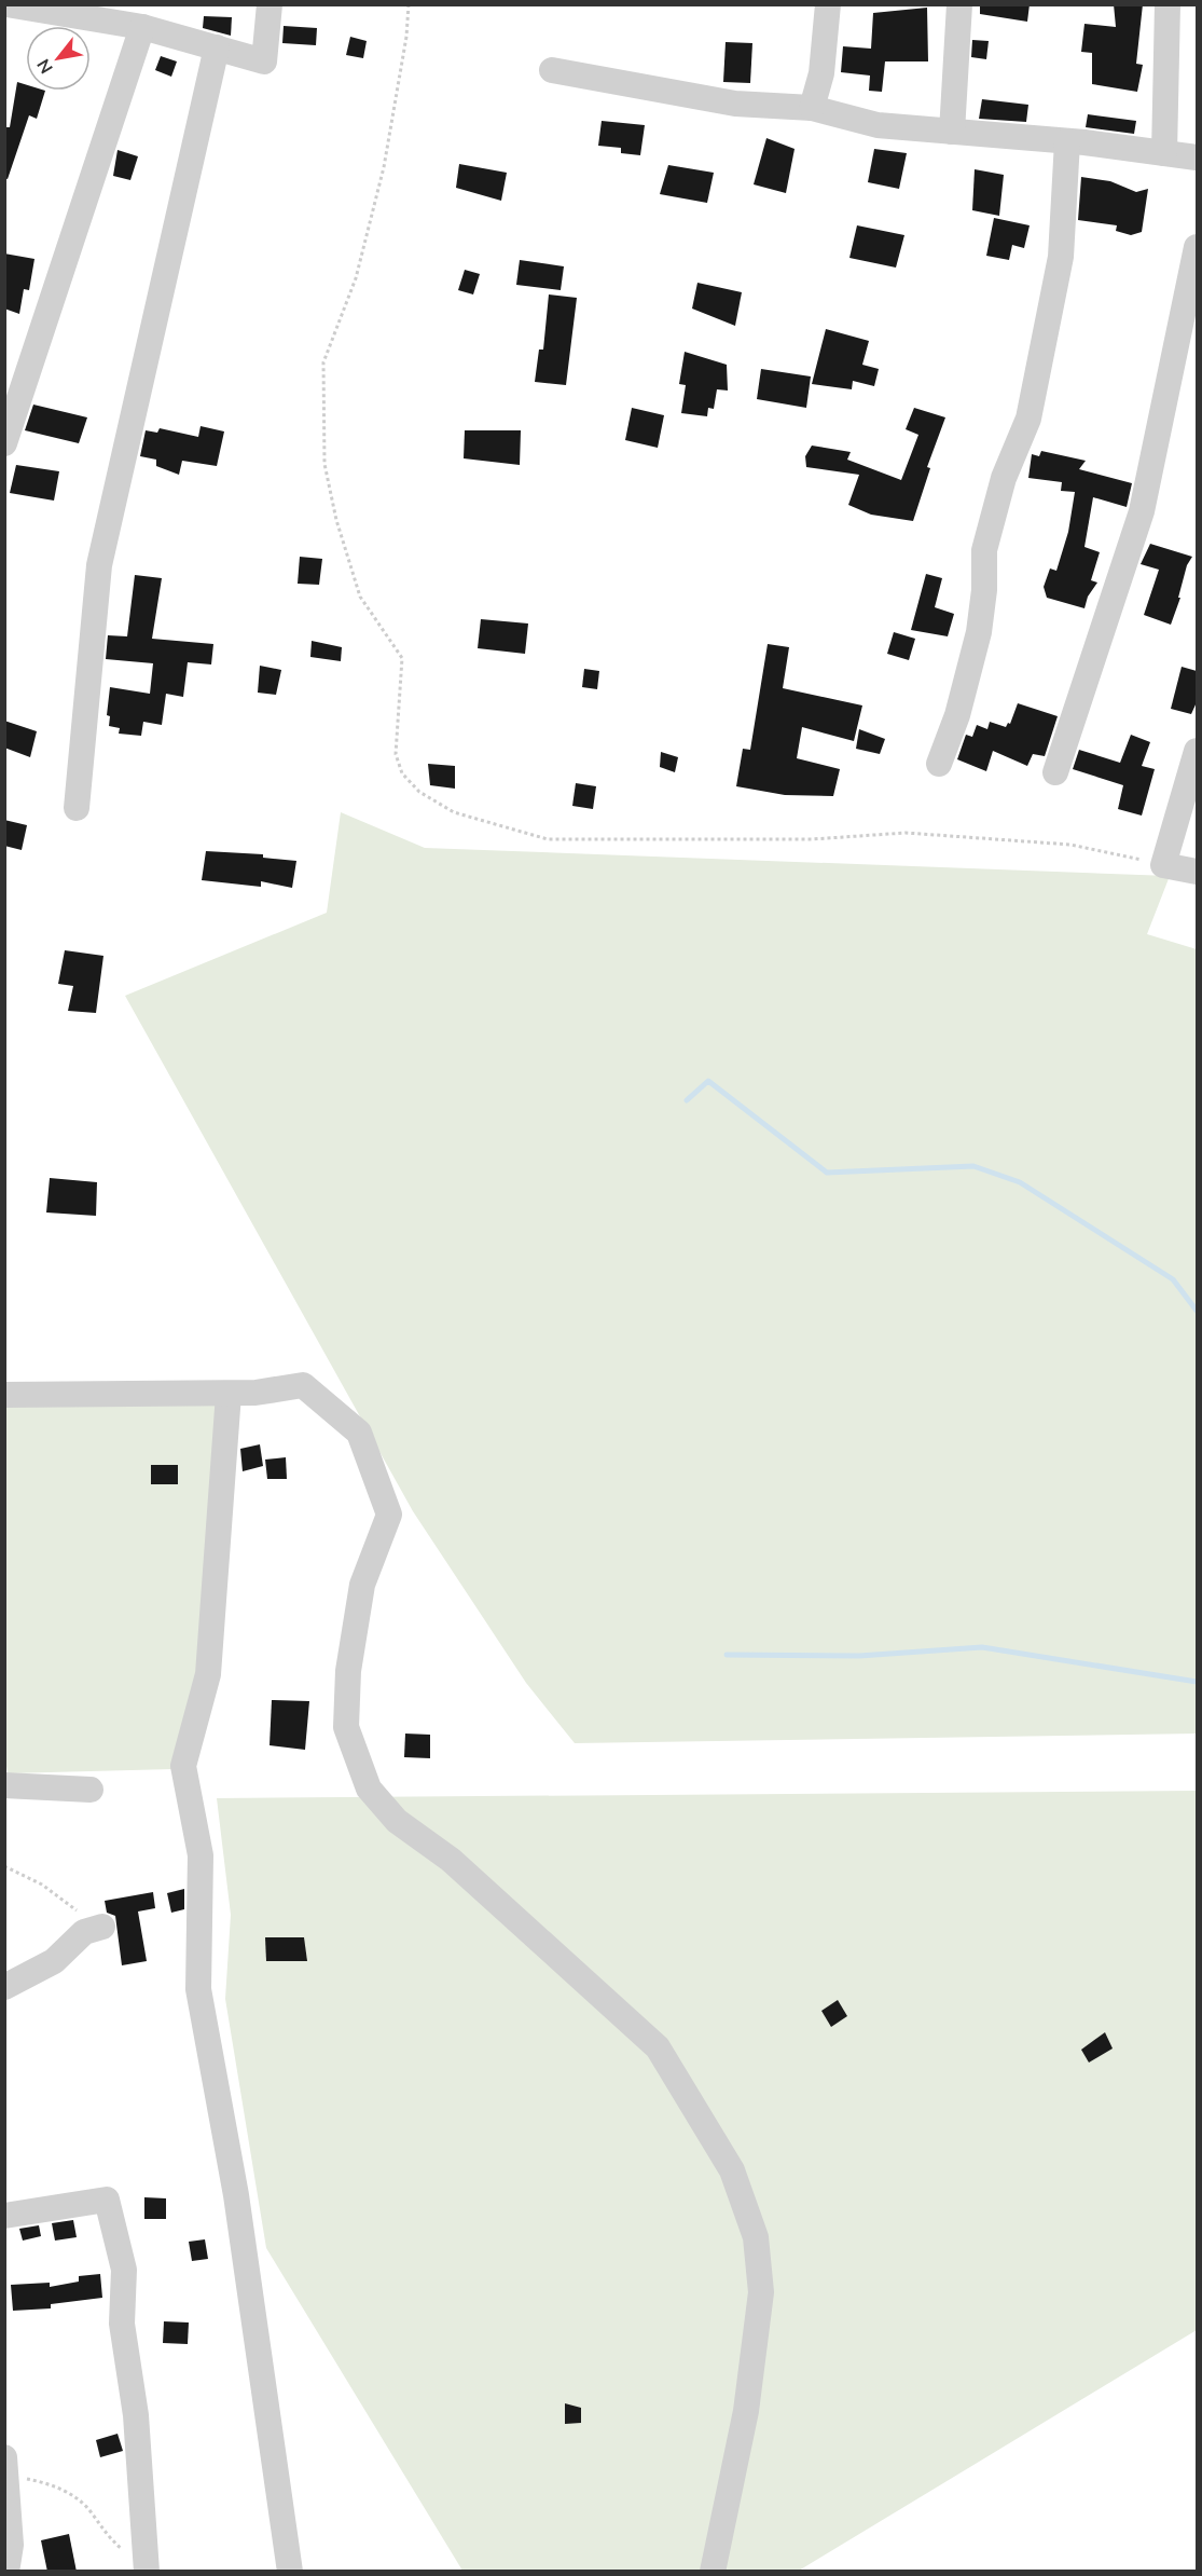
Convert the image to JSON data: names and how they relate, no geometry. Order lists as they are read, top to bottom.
{
  "north": "bottom left"
}
